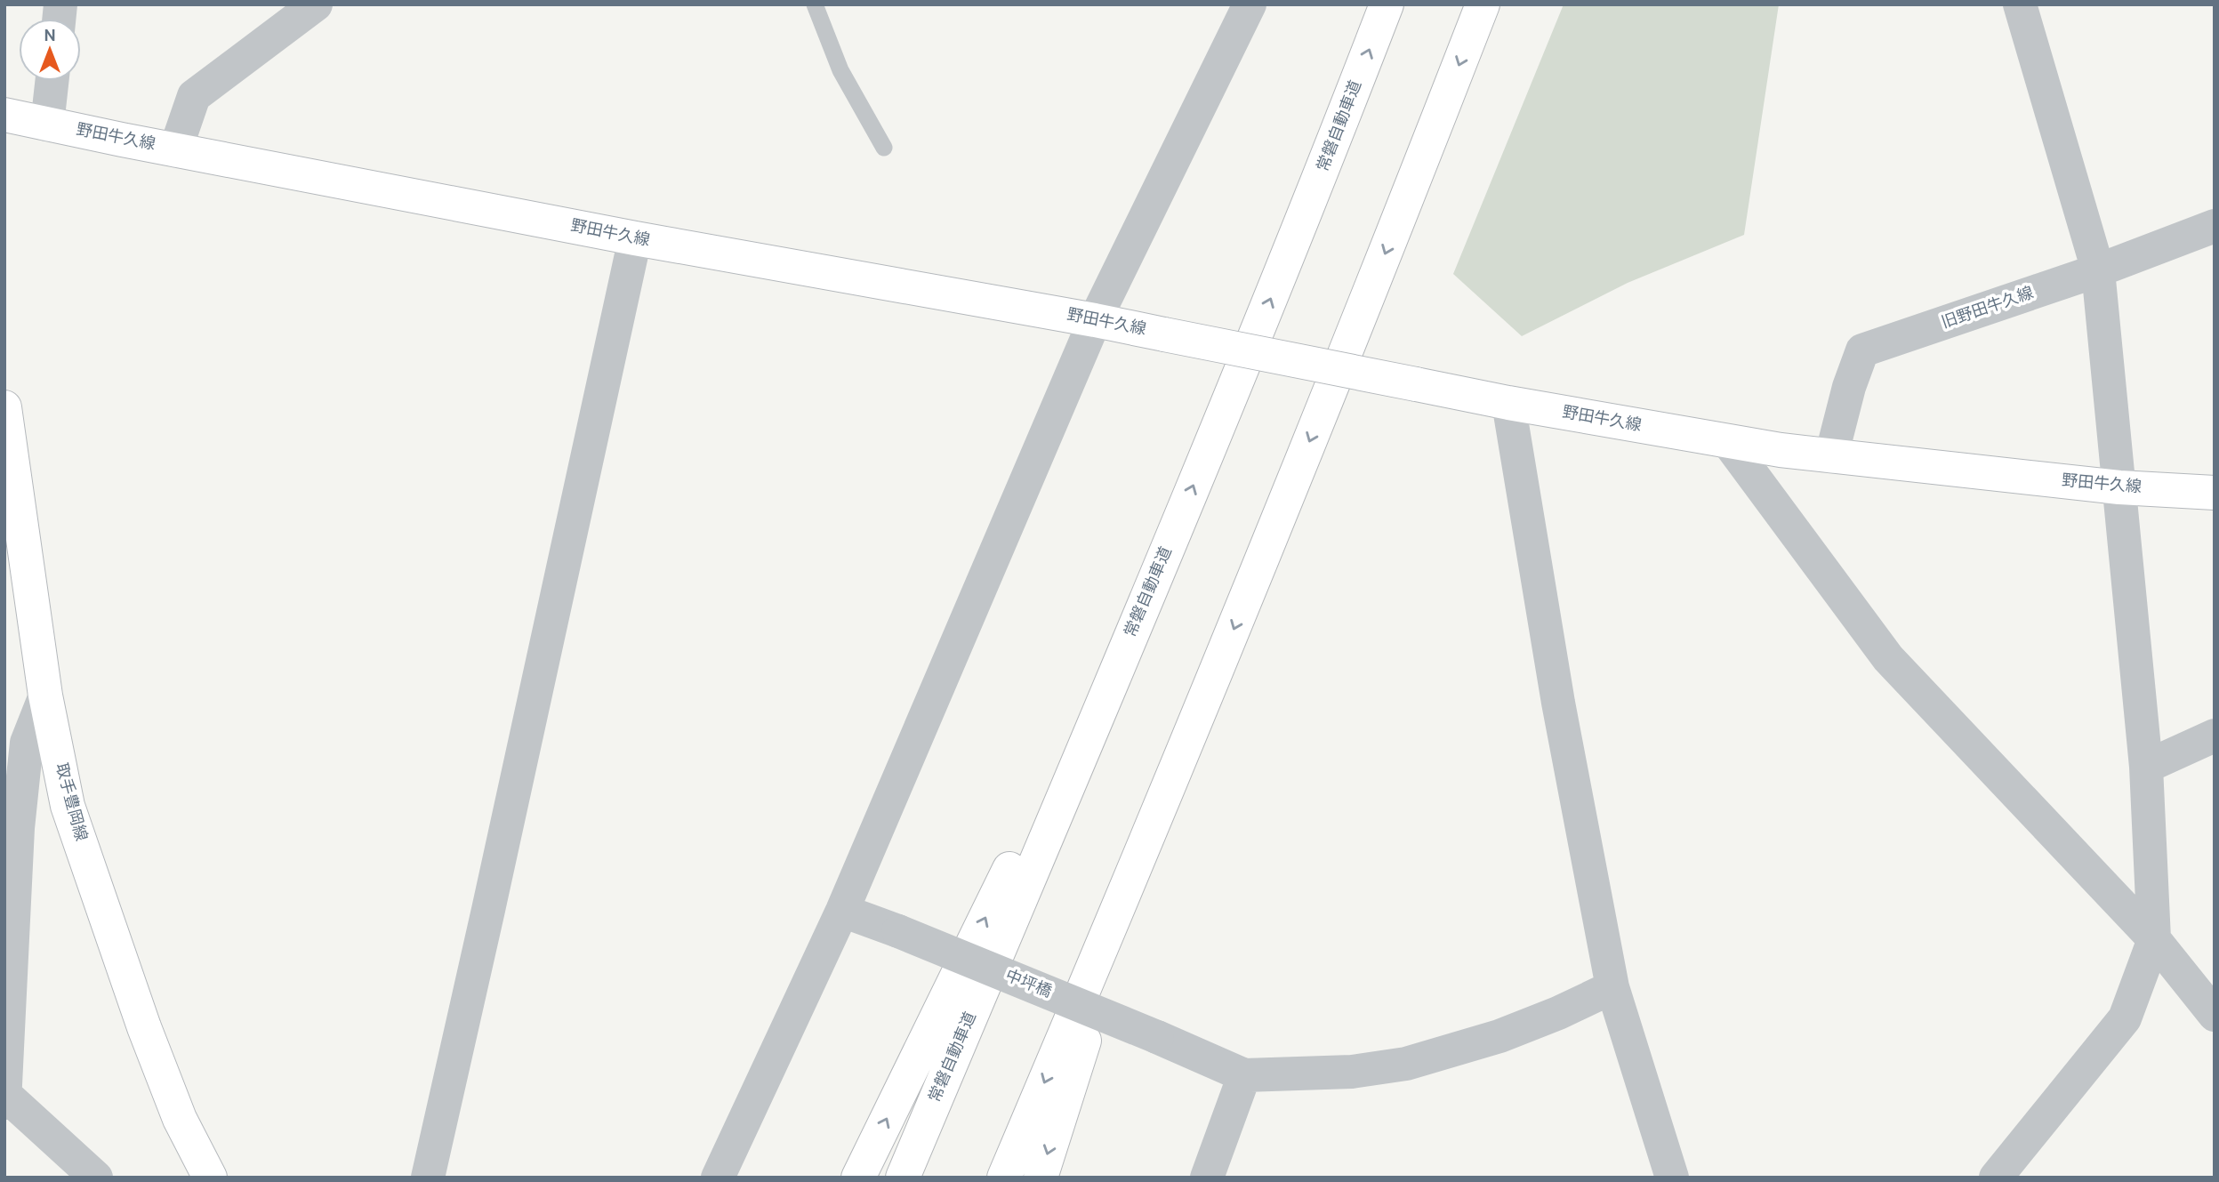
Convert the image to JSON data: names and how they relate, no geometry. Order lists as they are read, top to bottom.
{
  "streets": {
    "main road": ["常磐自動車道", "野田牛久線", "取手豊岡線"],
    "street": ["旧野田牛久線", "中坪橋"]
  },
  "crossings": [
    ["野田牛久線", "旧野田牛久線"]
  ],
  "north": "top"
}
